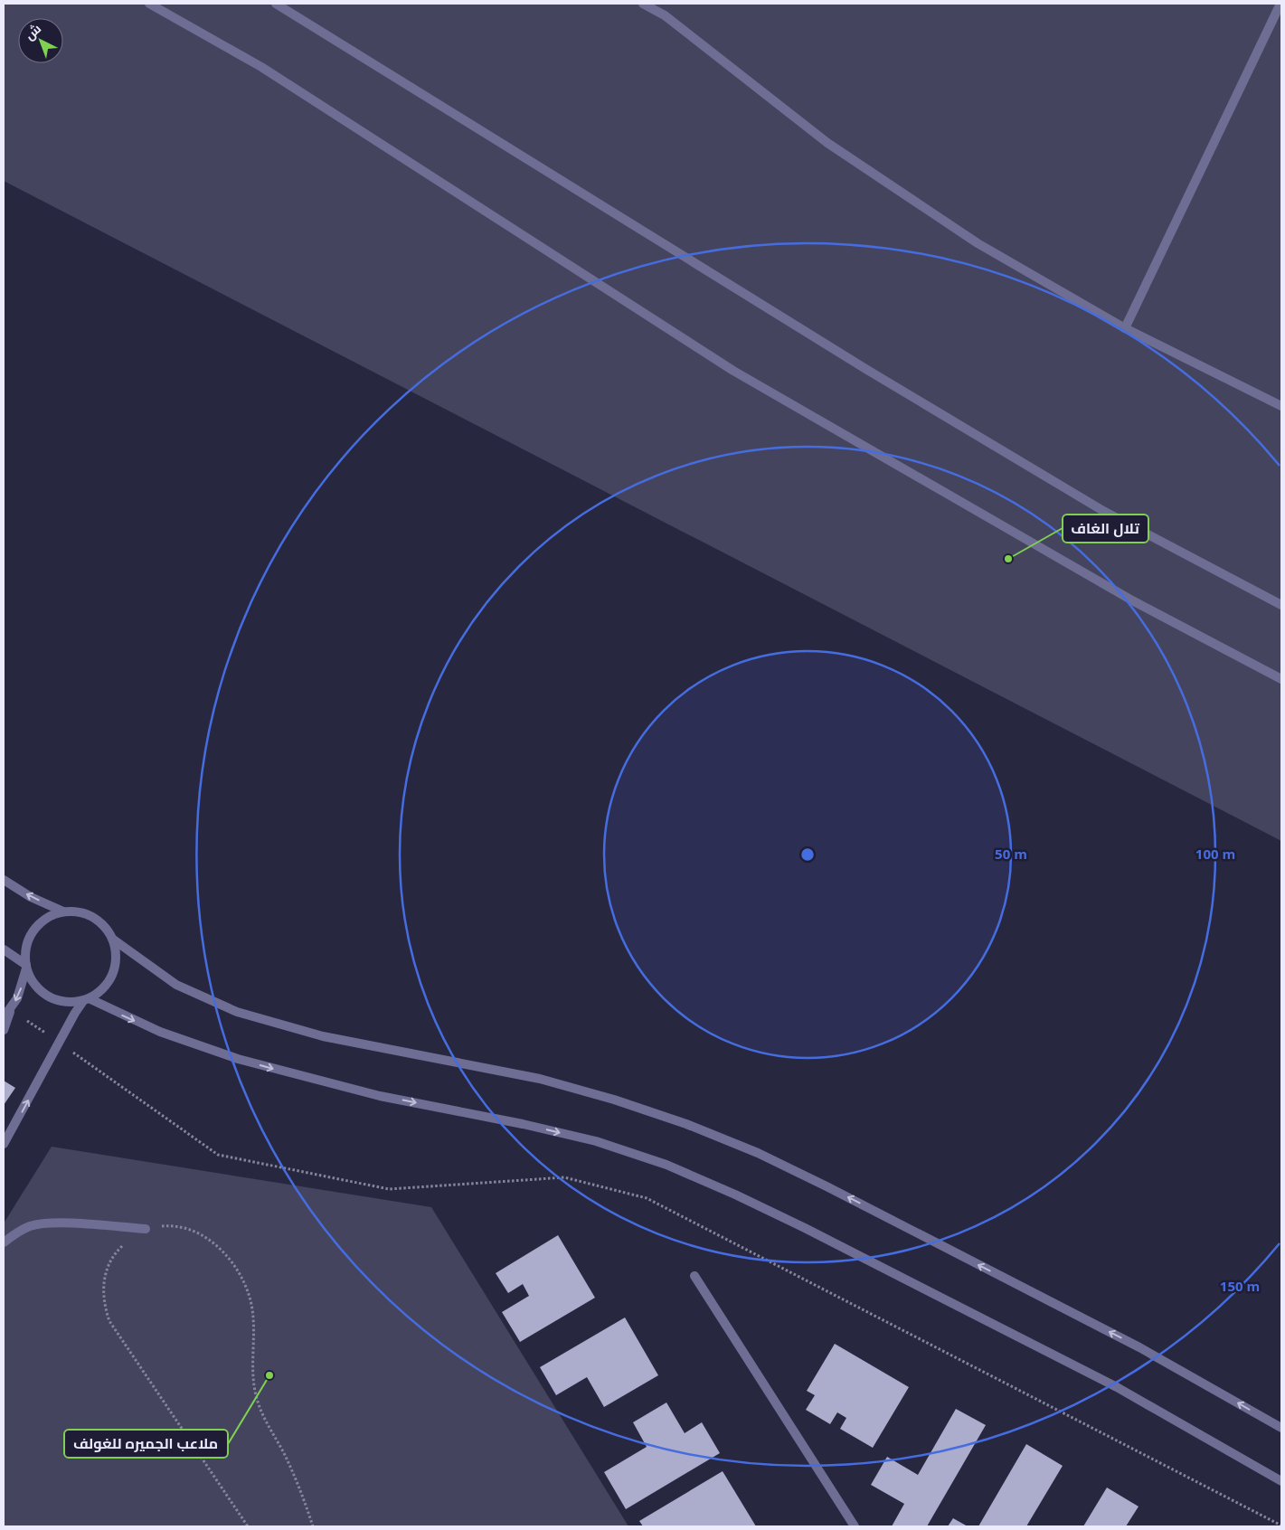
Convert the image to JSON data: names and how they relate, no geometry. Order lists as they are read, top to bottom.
{
  "places": ["تلال الغاف", "ملاعب الجميره للغولف"],
  "north": "top left",
  "rings": ["50 m", "100 m", "150 m"]
}
